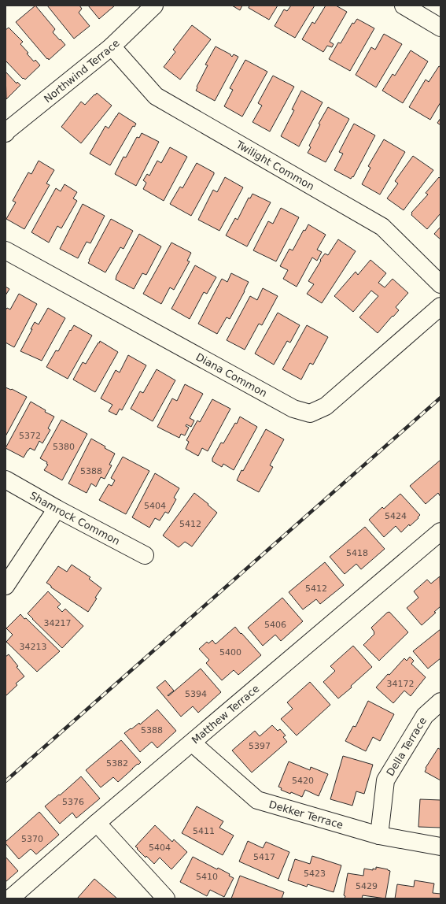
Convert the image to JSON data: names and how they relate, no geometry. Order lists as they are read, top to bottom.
{
  "streets": {
    "street": [
      "Northwind Terrace",
      "Twilight Common",
      "Diana Common",
      "Shamrock Common",
      "Matthew Terrace",
      "Della Terrace",
      "Dekker Terrace"
    ]
  },
  "crossings": [
    ["Northwind Terrace", "Twilight Common"],
    ["Matthew Terrace", "Dekker Terrace"],
    ["Della Terrace", "Dekker Terrace"]
  ],
  "house_numbers": [
    "5372",
    "5380",
    "5388",
    "5404",
    "5424",
    "5412",
    "5418",
    "5412",
    "34217",
    "5406",
    "34213",
    "5400",
    "34172",
    "5394",
    "5388",
    "5397",
    "5382",
    "5420",
    "5376",
    "5411",
    "5370",
    "5404",
    "5417",
    "5423",
    "5410",
    "5429"
  ]
}
